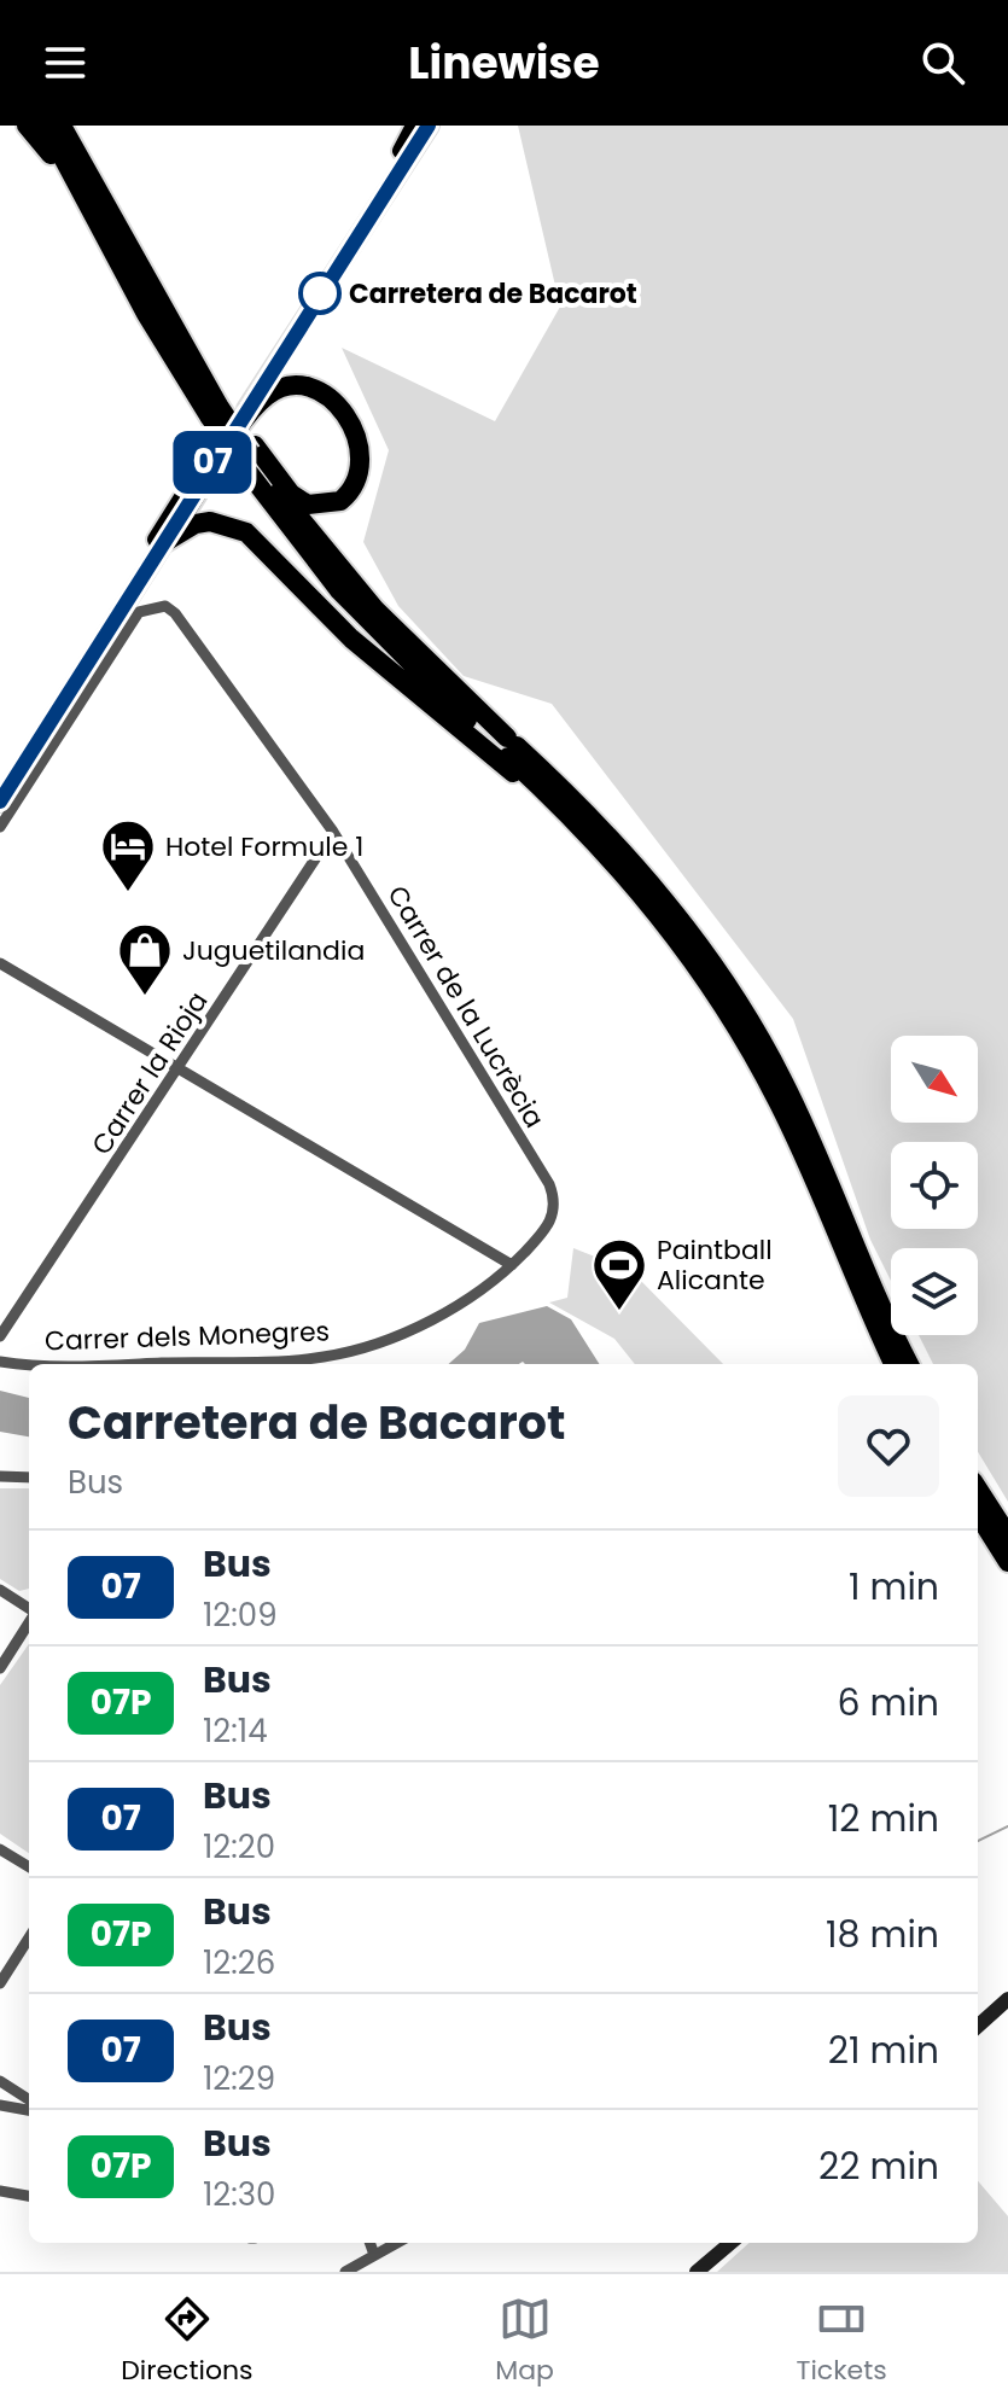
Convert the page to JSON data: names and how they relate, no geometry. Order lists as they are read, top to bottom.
{
  "streets": {
    "street": ["Carrer de la Lucrècia", "Carrer la Rioja", "Carrer dels Monegres"]
  },
  "crossings": [
    ["Carrer de la Lucrècia", "Carrer la Rioja"],
    ["Carrer de la Lucrècia", "Carrer dels Monegres"]
  ],
  "places": {
    "other": ["Carretera de Bacarot"],
    "hotel": ["Hotel Formule 1"],
    "shop": ["Juguetilandia"],
    "sports": ["Paintball Alicante"]
  },
  "lines": ["bus line 07"],
  "north": "bottom right",
  "page": {
    "header": "Linewise",
    "on_map": "07",
    "heading": ["Carretera de Bacarot", "Bus"],
    "list": [
      {
        "mark": "07",
        "name": "Bus",
        "note": "12:09",
        "value": "1 min"
      },
      {
        "mark": "07P",
        "name": "Bus",
        "note": "12:14",
        "value": "6 min"
      },
      {
        "mark": "07",
        "name": "Bus",
        "note": "12:20",
        "value": "12 min"
      },
      {
        "mark": "07P",
        "name": "Bus",
        "note": "12:26",
        "value": "18 min"
      },
      {
        "mark": "07",
        "name": "Bus",
        "note": "12:29",
        "value": "21 min"
      },
      {
        "mark": "07P",
        "name": "Bus",
        "note": "12:30",
        "value": "22 min"
      }
    ],
    "tabs": ["Directions", "Map", "Tickets"]
  }
}
